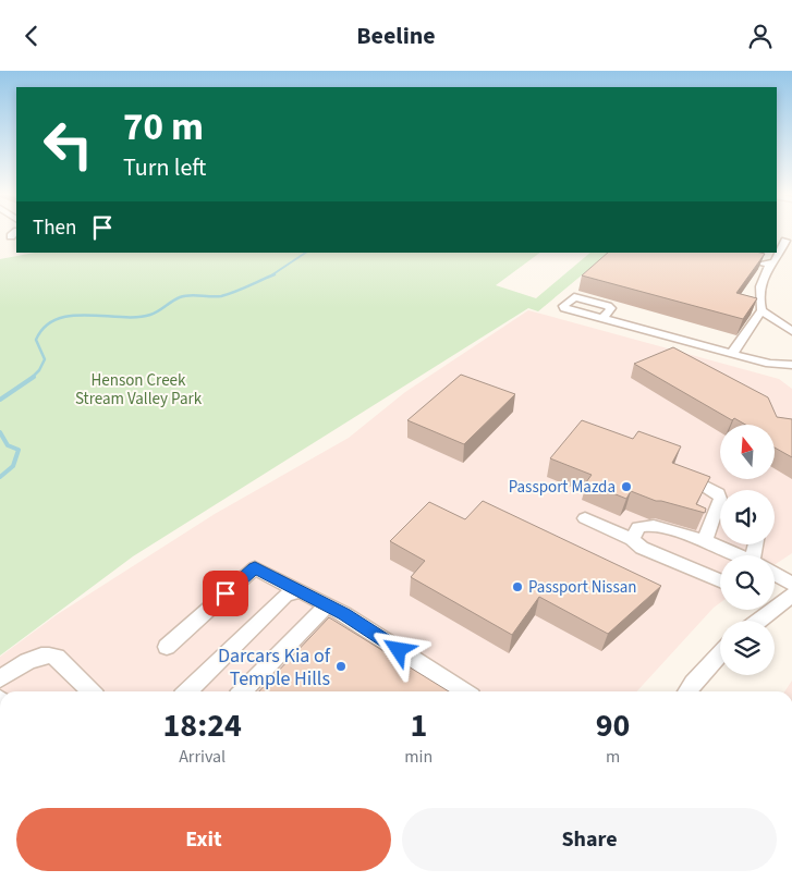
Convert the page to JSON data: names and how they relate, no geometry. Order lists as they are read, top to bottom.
{
  "parks": ["Henson Creek Stream Valley Park"],
  "places": ["Passport Mazda", "Passport Nissan", "Darcars Kia of Temple Hills"],
  "north": "top",
  "page": {
    "header": "Beeline",
    "turn": ["70 m", "Turn left"],
    "then": "Then",
    "eta": [
      "18:24",
      "Arrival",
      "1",
      "min",
      "90",
      "m"
    ],
    "buttons": ["Exit", "Share"]
  }
}
